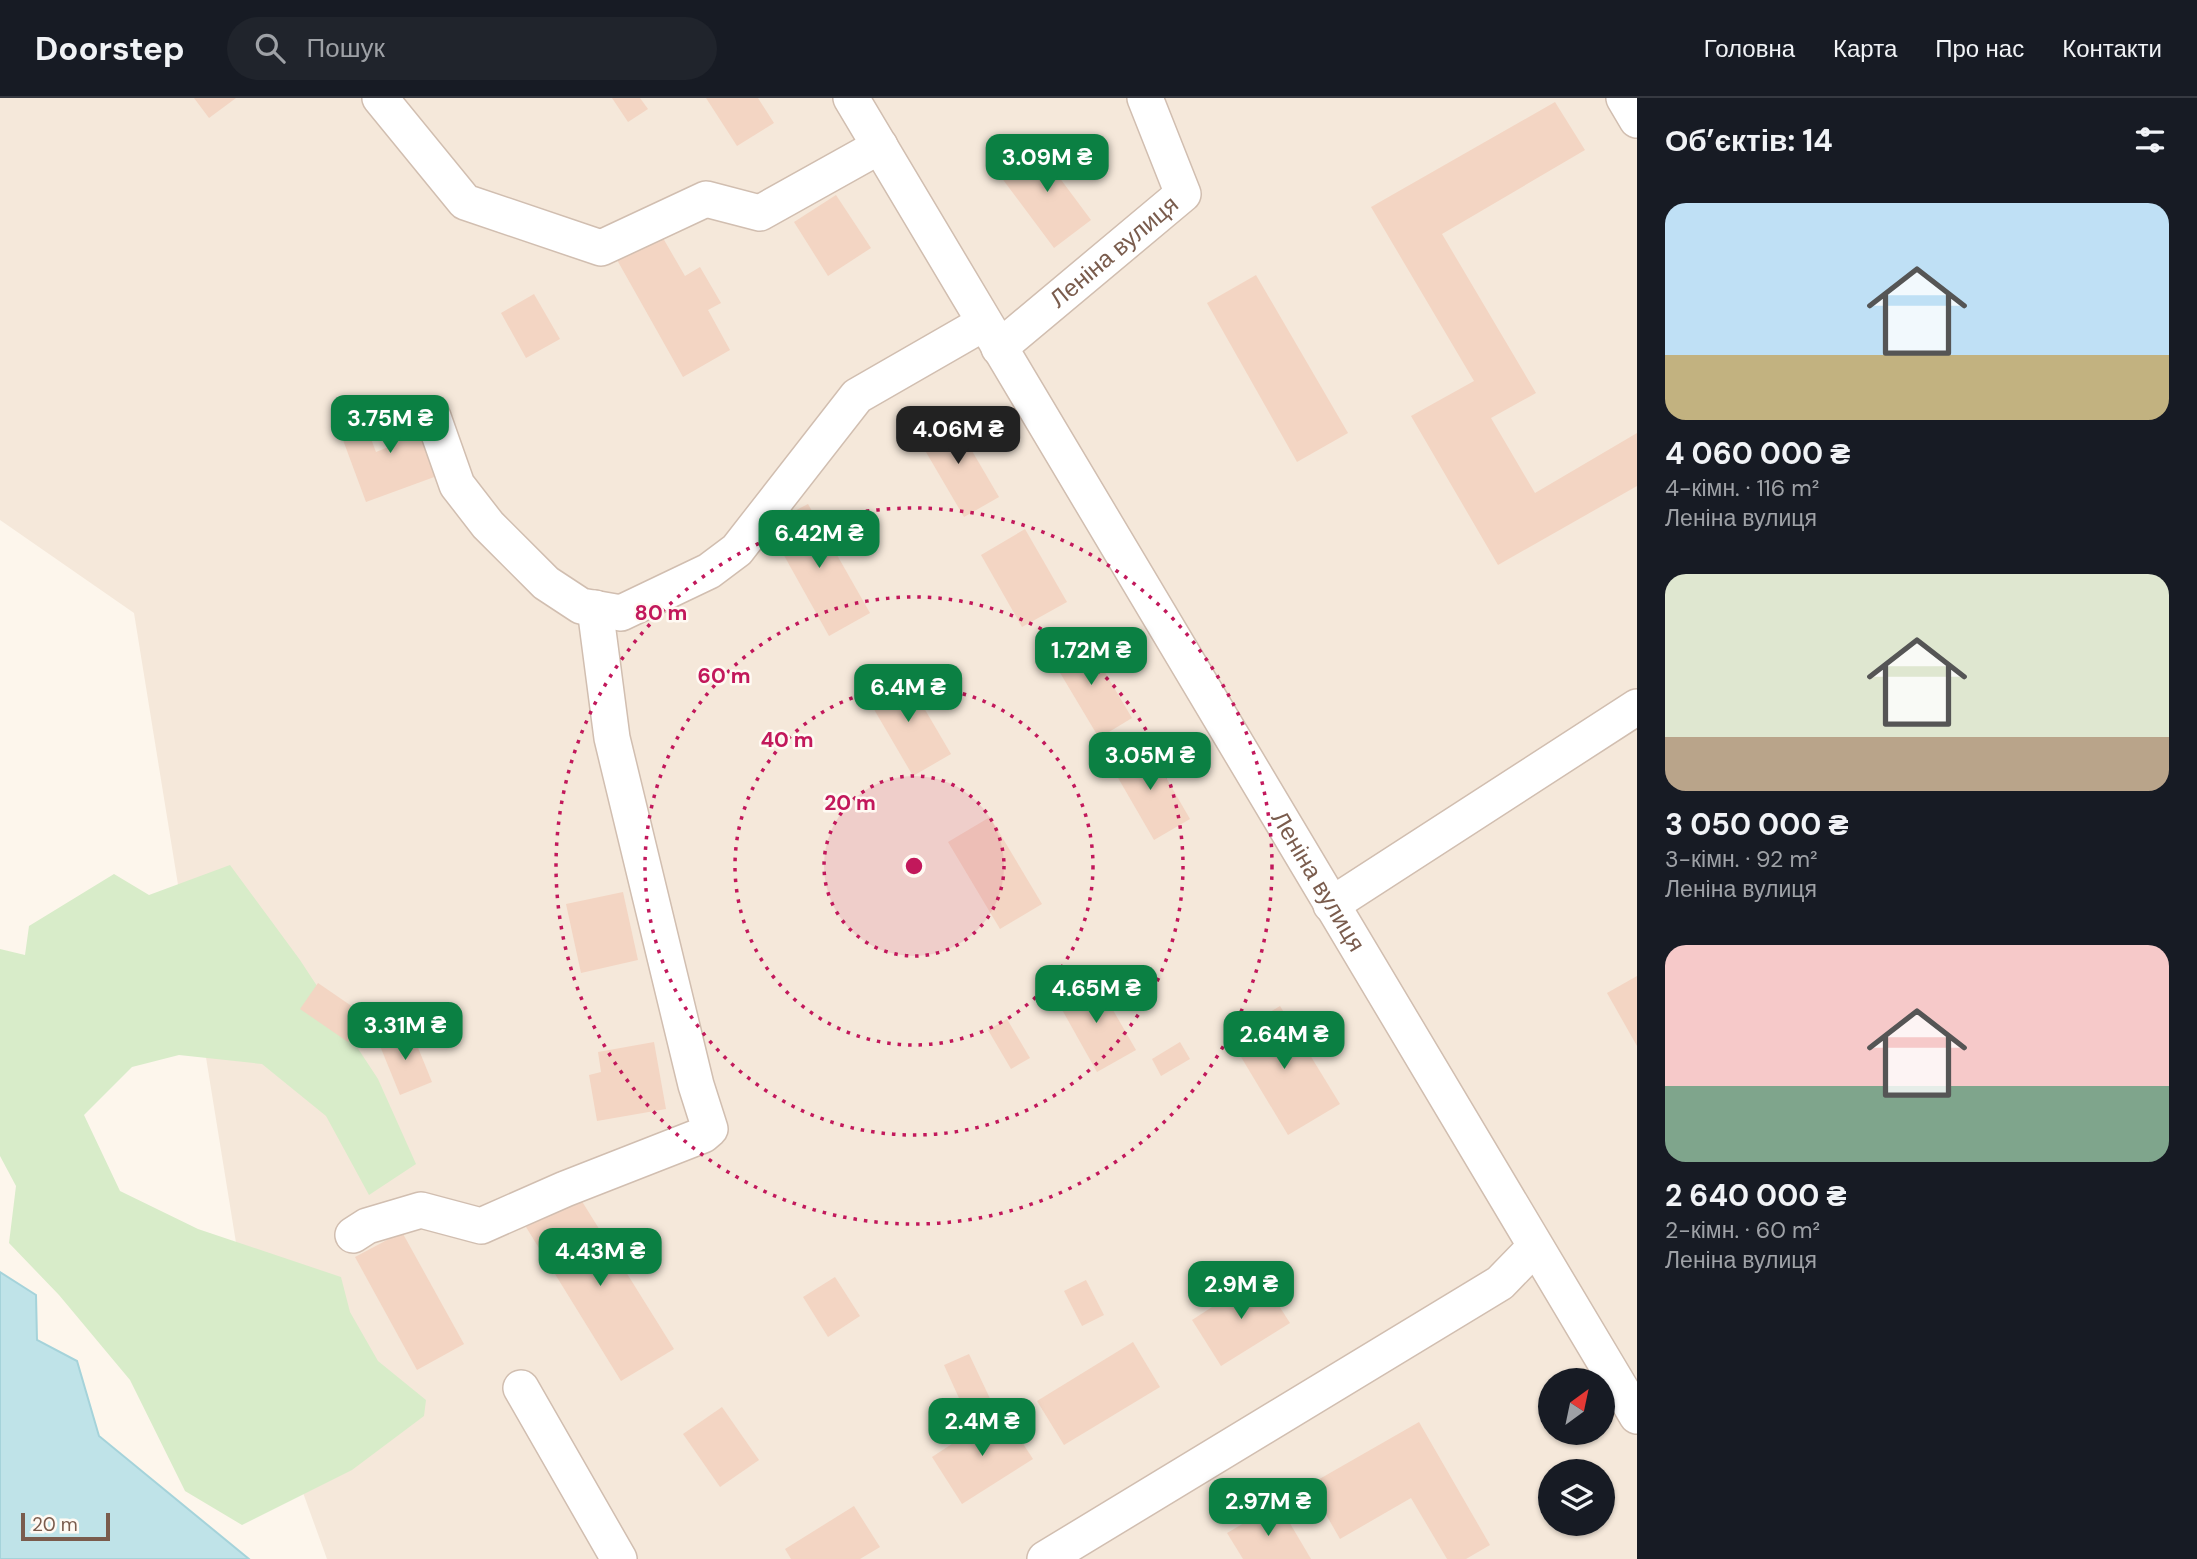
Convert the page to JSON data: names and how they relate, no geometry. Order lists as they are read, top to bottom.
{
  "streets": {
    "street": ["Леніна вулиця"]
  },
  "scale_bar": "20 m",
  "north": "top right",
  "page": {
    "header": "Doorstep",
    "search": "Пошук",
    "nav": [
      "Головна",
      "Карта",
      "Про нас",
      "Контакти"
    ],
    "heading": "Об’єктів: 14",
    "price": [
      "3.09M ₴",
      "3.75M ₴",
      "4.06M ₴",
      "6.42M ₴",
      "1.72M ₴",
      "6.4M ₴",
      "3.05M ₴",
      "4.65M ₴",
      "3.31M ₴",
      "2.64M ₴",
      "4.43M ₴",
      "2.9M ₴",
      "2.4M ₴",
      "2.97M ₴"
    ],
    "list": [
      {
        "name": "4 060 000 ₴",
        "note": "4-кімн. · 116 m² · Леніна вулиця"
      },
      {
        "name": "3 050 000 ₴",
        "note": "3-кімн. · 92 m² · Леніна вулиця"
      },
      {
        "name": "2 640 000 ₴",
        "note": "2-кімн. · 60 m² · Леніна вулиця"
      }
    ],
    "scale": "20 m"
  },
  "rings": [
    "80 m",
    "60 m",
    "40 m",
    "20 m"
  ]
}
